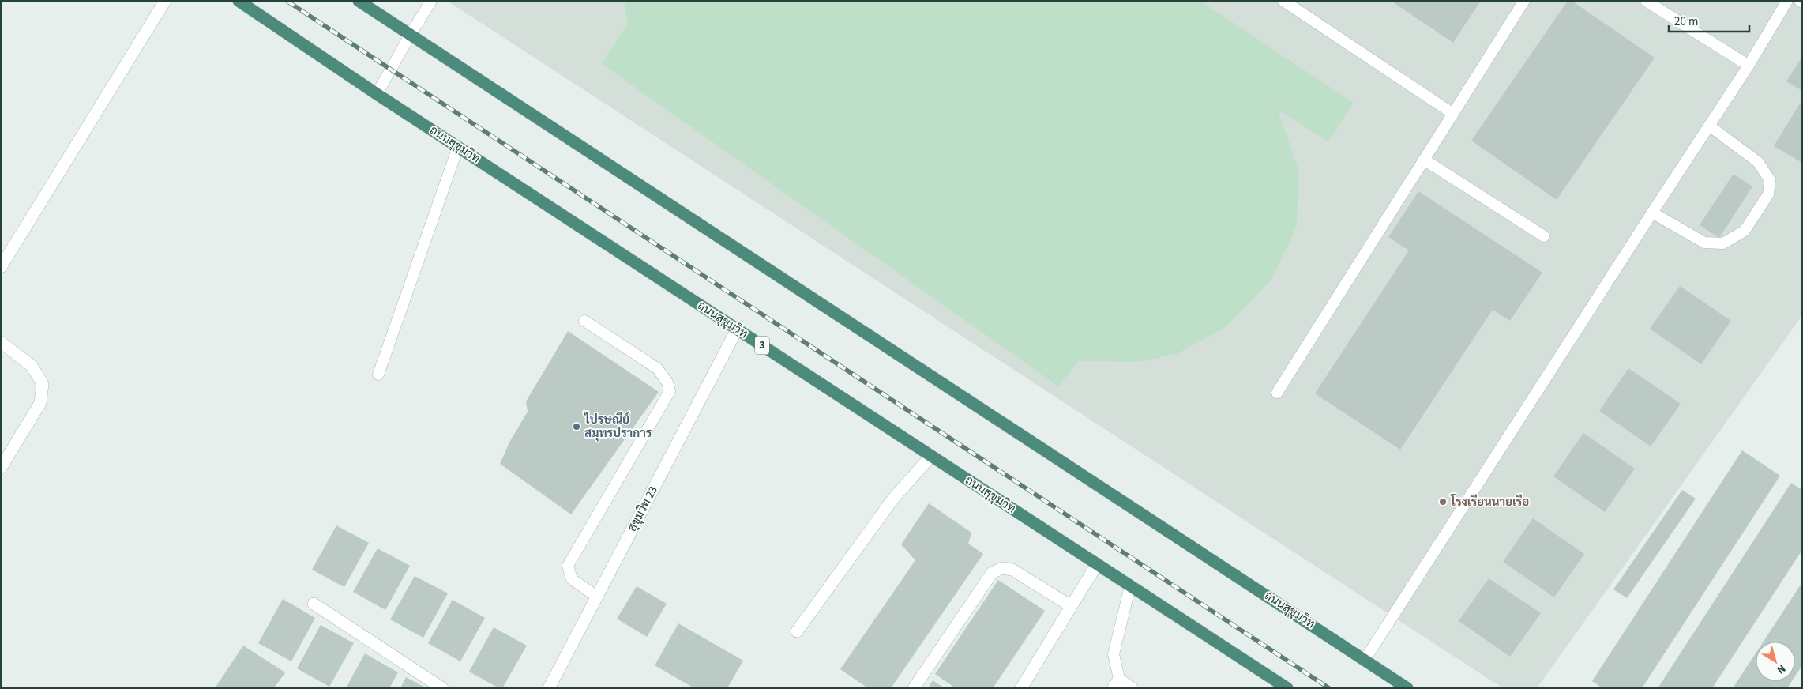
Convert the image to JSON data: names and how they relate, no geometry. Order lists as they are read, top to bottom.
{
  "streets": {
    "highway": ["ถนนสุขุมวิท", "3"],
    "street": ["สุขุมวิท 23"]
  },
  "crossings": [
    ["ถนนสุขุมวิท", "สุขุมวิท 23"]
  ],
  "places": ["ไปรษณีย์ สมุทรปราการ", "โรงเรียนนายเรือ"],
  "scale_bar": "20 m",
  "north": "bottom right"
}
